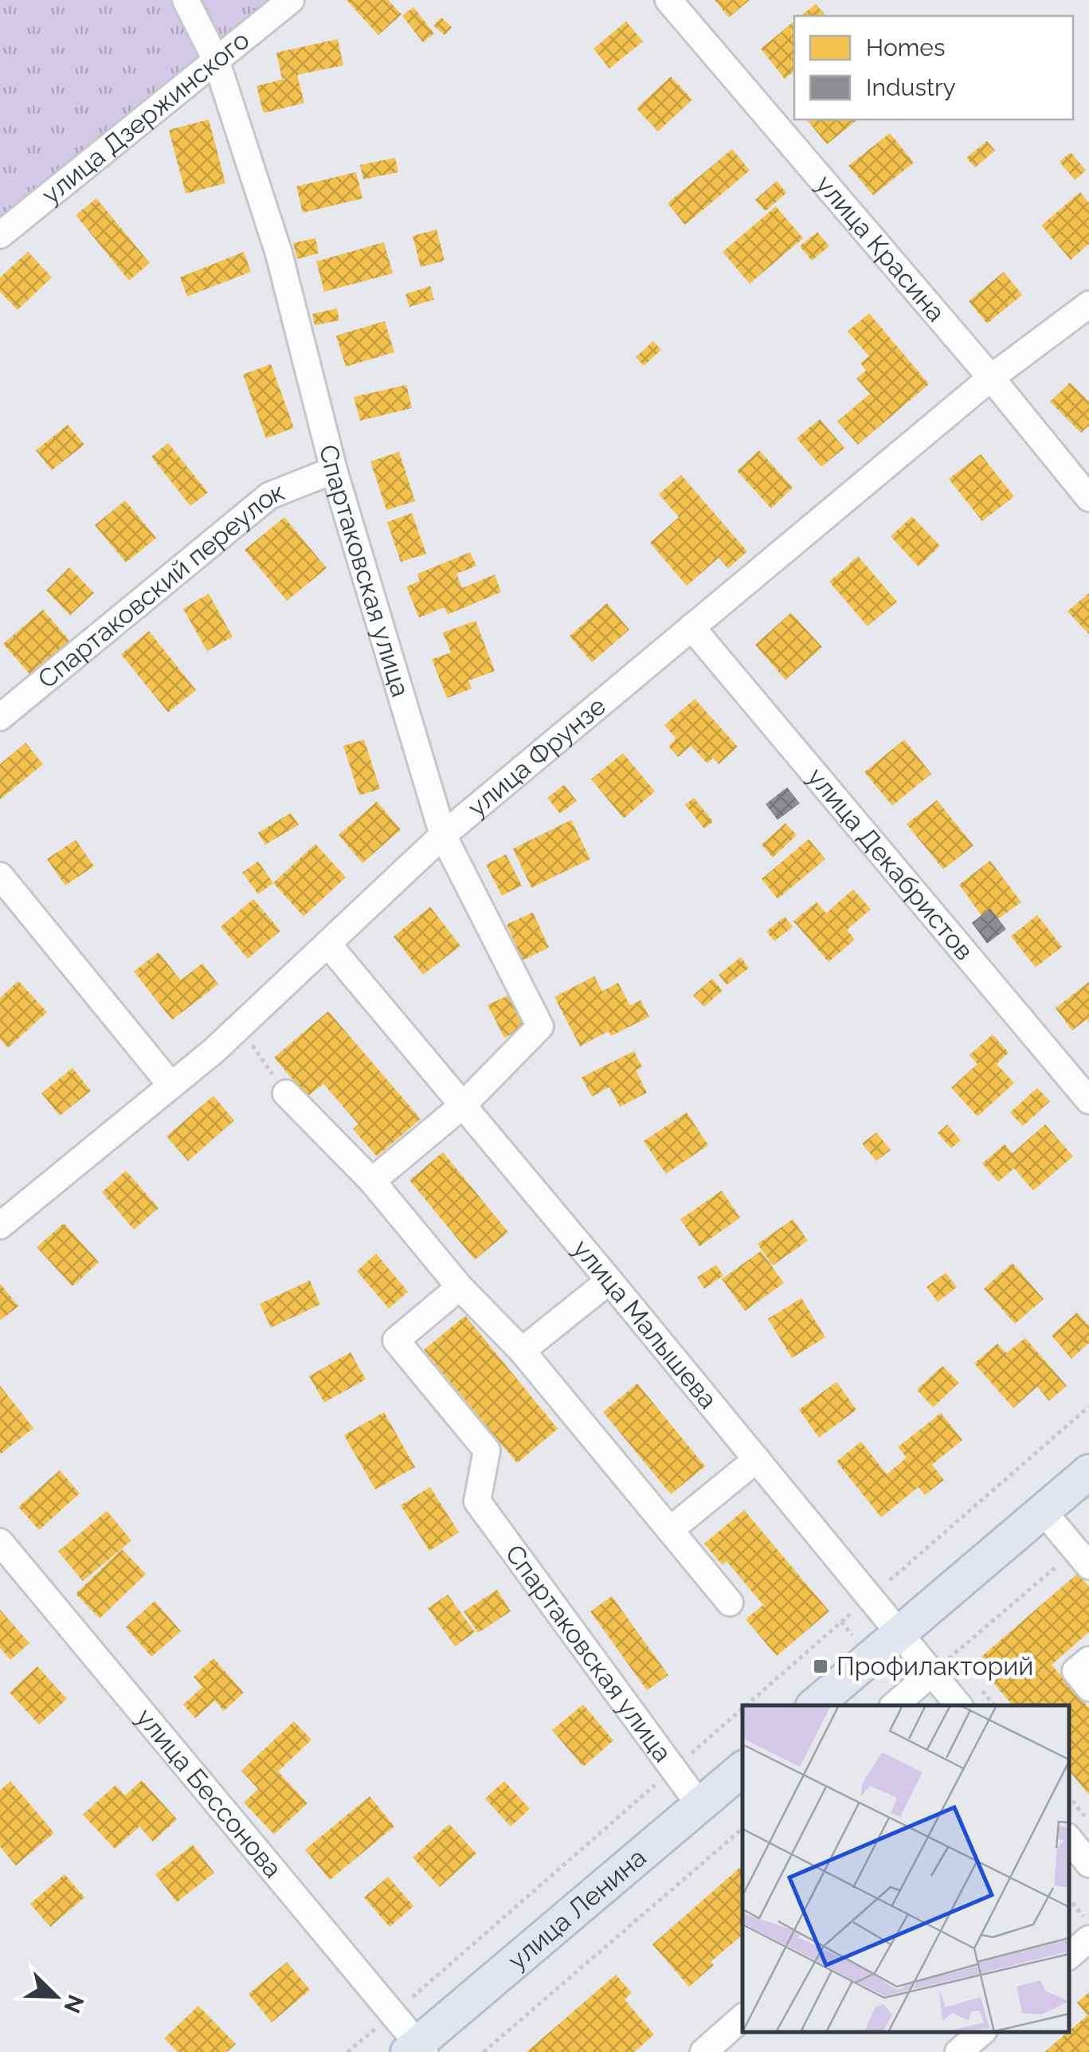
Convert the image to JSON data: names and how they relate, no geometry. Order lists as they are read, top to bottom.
{
  "streets": {
    "main road": ["улица Ленина"],
    "street": [
      "улица Дзержинского",
      "улица Красина",
      "Спартаковская улица",
      "Спартаковский переулок",
      "улица Фрунзе",
      "улица Декабристов",
      "улица Малышева",
      "улица Бессонова"
    ]
  },
  "crossings": [
    ["улица Дзержинского", "Спартаковская улица"],
    ["улица Красина", "улица Фрунзе"],
    ["Спартаковская улица", "Спартаковский переулок"],
    ["Спартаковская улица", "улица Фрунзе"],
    ["Спартаковская улица", "улица Малышева"],
    ["Спартаковская улица", "улица Ленина"],
    ["улица Фрунзе", "улица Декабристов"],
    ["улица Фрунзе", "улица Малышева"],
    ["улица Бессонова", "улица Ленина"]
  ],
  "places": {
    "transit": ["Профилакторий"]
  },
  "legend": ["Homes", "Industry"],
  "north": "bottom right"
}
